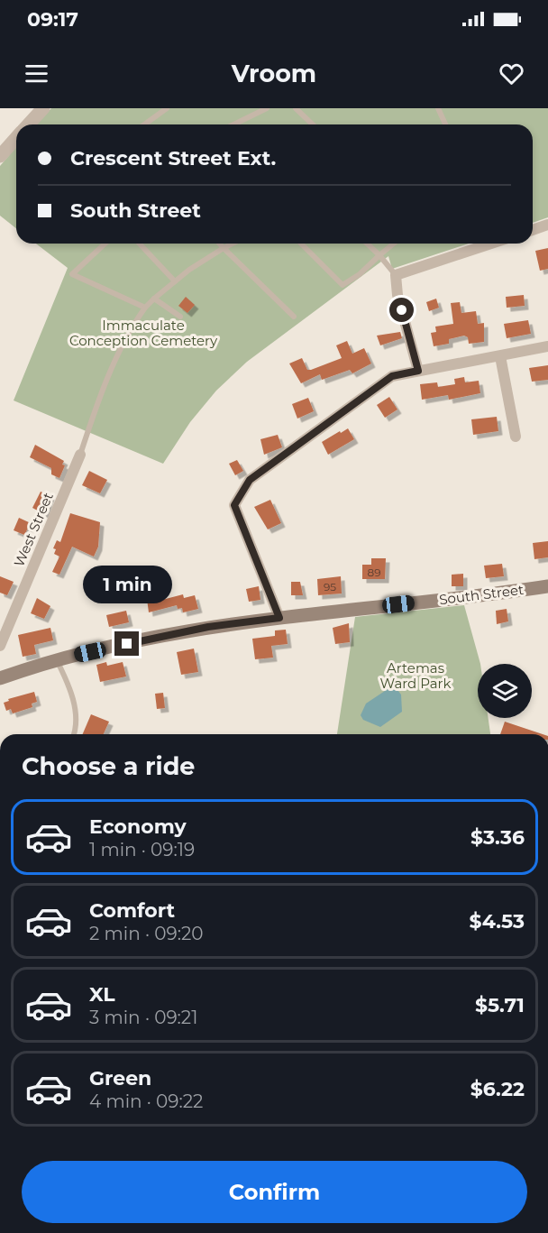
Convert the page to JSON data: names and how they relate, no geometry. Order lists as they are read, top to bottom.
{
  "streets": {
    "main road": ["South Street"],
    "street": ["West Street"]
  },
  "parks": ["Immaculate Conception Cemetery", "Artemas Ward Park"],
  "house_numbers": ["89", "95"],
  "page": {
    "status": "09:17",
    "header": "Vroom",
    "banner": ["Crescent Street Ext.", "South Street"],
    "bubble": "1 min",
    "heading": "Choose a ride",
    "list": [
      {
        "name": "Economy",
        "note": "1 min · 09:19",
        "value": "$3.36"
      },
      {
        "name": "Comfort",
        "note": "2 min · 09:20",
        "value": "$4.53"
      },
      {
        "name": "XL",
        "note": "3 min · 09:21",
        "value": "$5.71"
      },
      {
        "name": "Green",
        "note": "4 min · 09:22",
        "value": "$6.22"
      }
    ],
    "buttons": "Confirm"
  }
}
